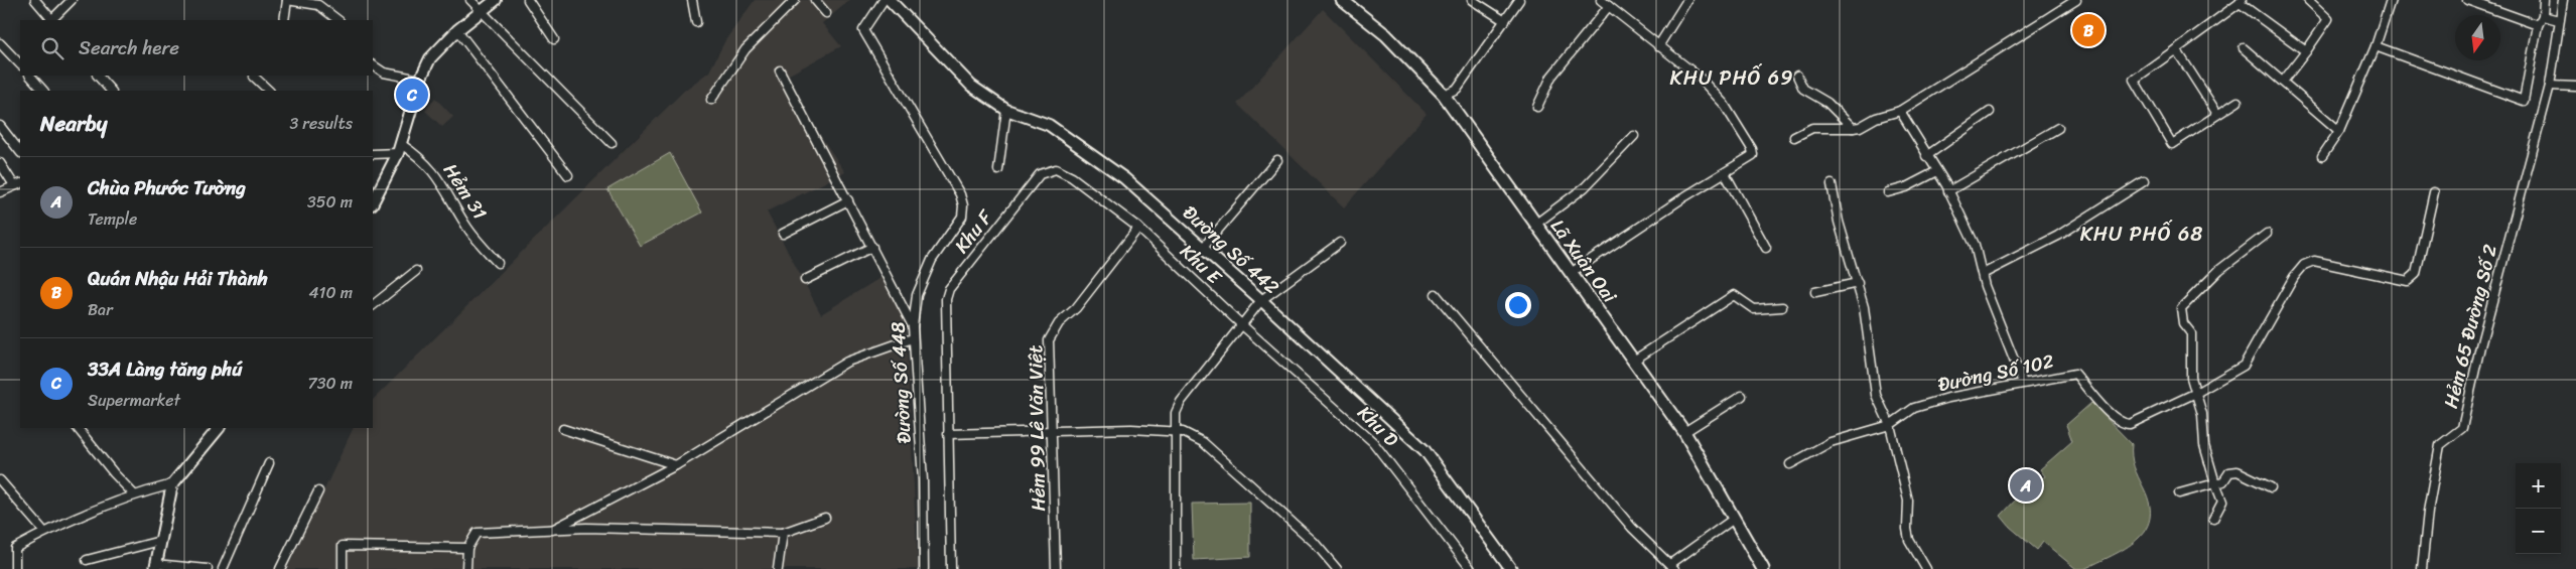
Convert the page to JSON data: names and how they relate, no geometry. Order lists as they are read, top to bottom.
{
  "streets": {
    "main road": ["Lã Xuân Oai"],
    "street": [
      "Hẻm 31",
      "Khu F",
      "Đường Số 442",
      "Khu E",
      "Hẻm 65 Đường Số 2",
      "Đường Số 102",
      "Đường Số 448",
      "Khu D",
      "Hẻm 99 Lê Văn Việt"
    ]
  },
  "crossings": [
    ["Khu F", "Khu E"],
    ["Khu F", "Hẻm 99 Lê Văn Việt"],
    ["Khu E", "Khu D"],
    ["Khu E", "Hẻm 99 Lê Văn Việt"]
  ],
  "districts": ["KHU PHỐ 69", "KHU PHỐ 68"],
  "north": "bottom",
  "page": {
    "pins": ["B", "C", "A"],
    "search": "Search here",
    "heading": ["Nearby", "3 results"],
    "list": [
      {
        "mark": "A",
        "name": "Chùa Phước Tường",
        "note": "Temple",
        "value": "350 m"
      },
      {
        "mark": "B",
        "name": "Quán Nhậu Hải Thành",
        "note": "Bar",
        "value": "410 m"
      },
      {
        "mark": "C",
        "name": "33A Làng tăng phú",
        "note": "Supermarket",
        "value": "730 m"
      }
    ],
    "map_buttons": ["+", "−"]
  }
}
